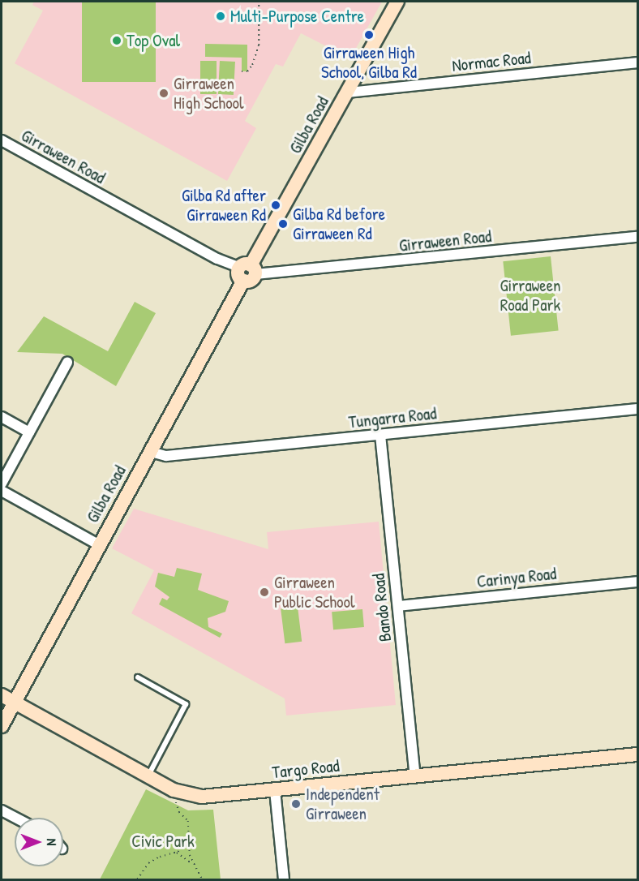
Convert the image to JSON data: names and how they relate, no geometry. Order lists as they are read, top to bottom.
{
  "streets": {
    "street": [
      "Normac Road",
      "Gilba Road",
      "Girraween Road",
      "Tungarra Road",
      "Carinya Road",
      "Bando Road",
      "Targo Road"
    ]
  },
  "crossings": [
    ["Normac Road", "Gilba Road"],
    ["Gilba Road", "Girraween Road"],
    ["Gilba Road", "Tungarra Road"],
    ["Gilba Road", "Targo Road"],
    ["Tungarra Road", "Bando Road"],
    ["Carinya Road", "Bando Road"],
    ["Bando Road", "Targo Road"]
  ],
  "parks": ["Girraween Road Park", "Civic Park"],
  "places": [
    "Multi-Purpose Centre",
    "Girraween High School, Gilba Rd",
    "Top Oval",
    "Girraween High School",
    "Gilba Rd after Girraween Rd",
    "Gilba Rd before Girraween Rd",
    "Girraween Public School",
    "Independent Girraween"
  ],
  "north": "right"
}
